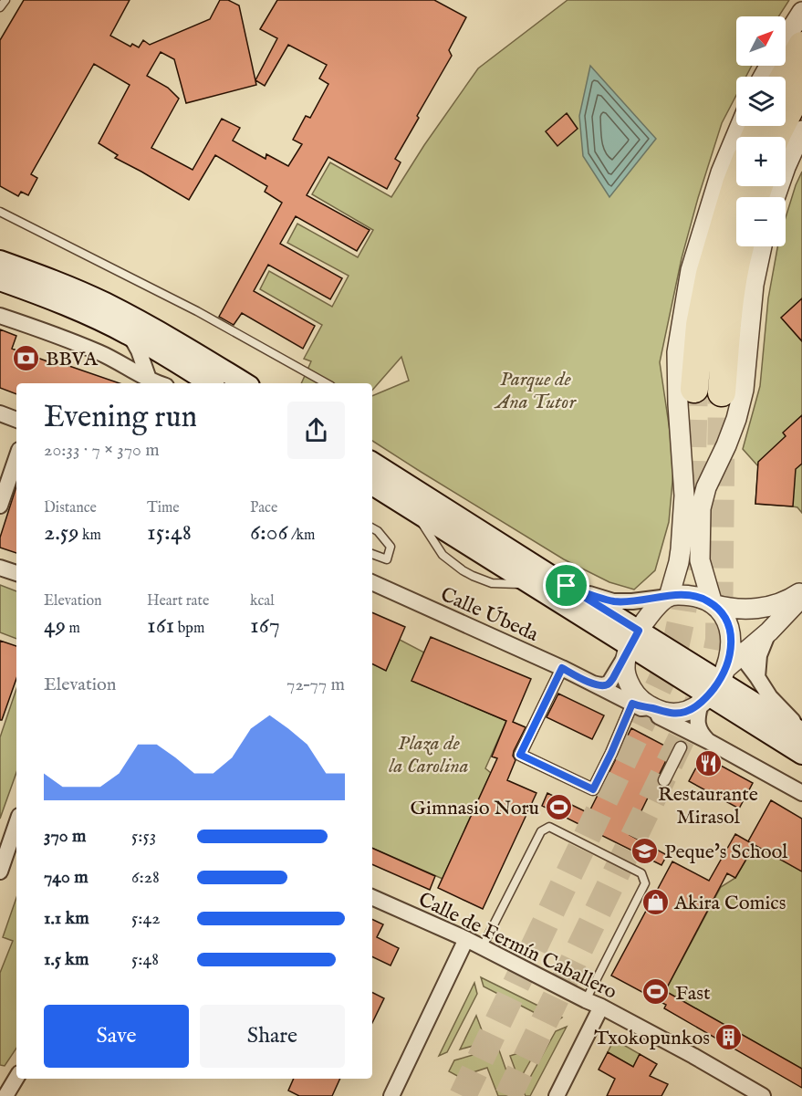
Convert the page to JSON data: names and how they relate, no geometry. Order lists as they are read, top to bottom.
{
  "streets": {
    "street": ["Calle Úbeda", "Calle de Fermín Caballero"]
  },
  "parks": ["Parque de Ana Tutor", "Plaza de la Carolina"],
  "places": {
    "bank": ["BBVA"],
    "restaurant": ["Restaurante Mirasol"],
    "sports": ["Gimnasio Noru", "Fast"],
    "school or university": ["Peque's School"],
    "shop": ["Akira Comics"],
    "building": ["Txokopunkos"]
  },
  "north": "top right",
  "page": {
    "map_buttons": ["+", "−"],
    "heading": ["Evening run", "20:33 · 7 × 370 m"],
    "stats": [
      ["Distance", "2.59 km"],
      ["Time", "15:48"],
      ["Pace", "6:06 /km"],
      ["Elevation", "49 m"],
      ["Heart rate", "161 bpm"],
      ["kcal", "167"]
    ],
    "chart": ["Elevation", "72–77 m"],
    "list": [
      {
        "name": "370 m",
        "note": "5:53"
      },
      {
        "name": "740 m",
        "note": "6:28"
      },
      {
        "name": "1.1 km",
        "note": "5:42"
      },
      {
        "name": "1.5 km",
        "note": "5:48"
      }
    ],
    "buttons": ["Save", "Share"]
  }
}
